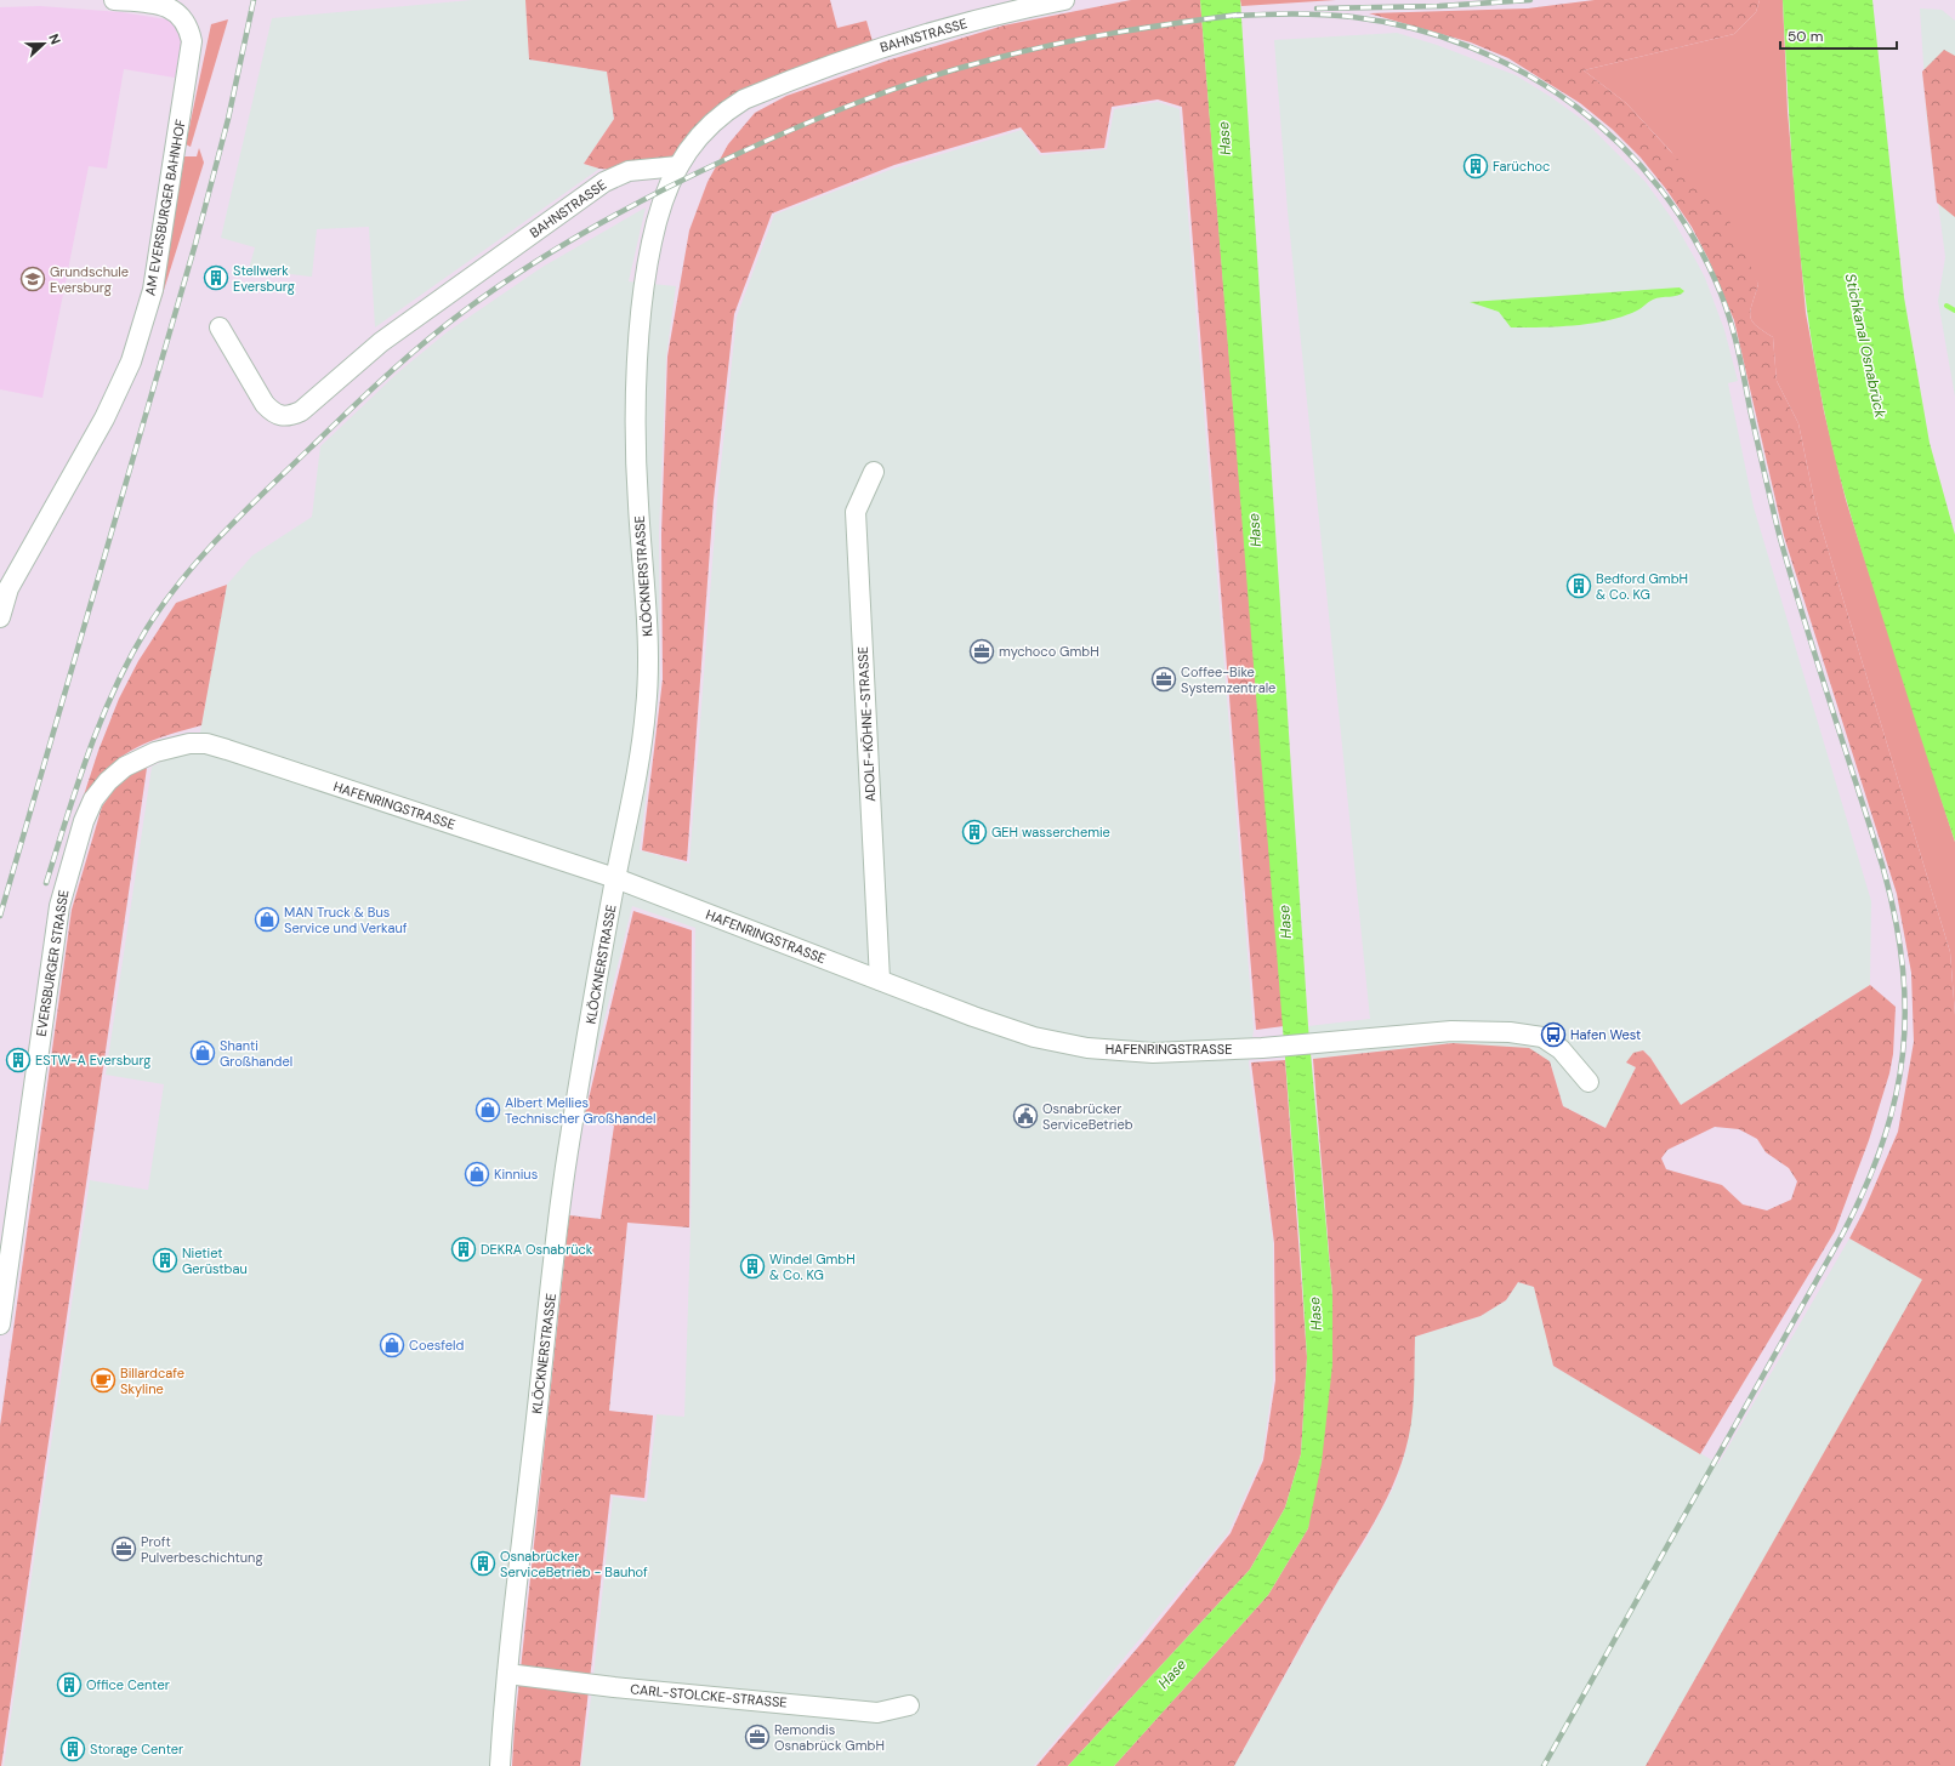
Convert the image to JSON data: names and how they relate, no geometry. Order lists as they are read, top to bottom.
{
  "streets": {
    "street": [
      "BAHNSTRASSE",
      "AM EVERSBURGER BAHNHOF",
      "KLÖCKNERSTRASSE",
      "ADOLF-KÖHNE-STRASSE",
      "HAFENRINGSTRASSE",
      "EVERSBURGER STRASSE",
      "CARL-STOLCKE-STRASSE"
    ]
  },
  "crossings": [
    ["BAHNSTRASSE", "KLÖCKNERSTRASSE"],
    ["KLÖCKNERSTRASSE", "HAFENRINGSTRASSE"],
    ["KLÖCKNERSTRASSE", "CARL-STOLCKE-STRASSE"],
    ["ADOLF-KÖHNE-STRASSE", "HAFENRINGSTRASSE"],
    ["HAFENRINGSTRASSE", "EVERSBURGER STRASSE"]
  ],
  "water": ["Hase", "Stichkanal Osnabrück"],
  "places": {
    "building": [
      "Farüchoc",
      "Stellwerk Eversburg",
      "Bedford GmbH & Co. KG",
      "GEH wasserchemie",
      "ESTW-A Eversburg",
      "DEKRA Osnabrück",
      "Nietiet Gerüstbau",
      "Windel GmbH & Co. KG",
      "Osnabrücker ServiceBetrieb - Bauhof",
      "Office Center",
      "Storage Center"
    ],
    "school or university": ["Grundschule Eversburg"],
    "office": [
      "mychoco GmbH",
      "Coffee-Bike Systemzentrale",
      "Proft Pulverbeschichtung",
      "Remondis Osnabrück GmbH"
    ],
    "shop": [
      "MAN Truck & Bus Service und Verkauf",
      "Shanti Großhandel",
      "Albert Mellies Technischer Großhandel",
      "Kinnius",
      "Coesfeld"
    ],
    "bus stop": ["Hafen West"],
    "public building": ["Osnabrücker ServiceBetrieb"],
    "cafe": ["Billardcafe Skyline"]
  },
  "scale_bar": "50 m",
  "north": "right"
}
